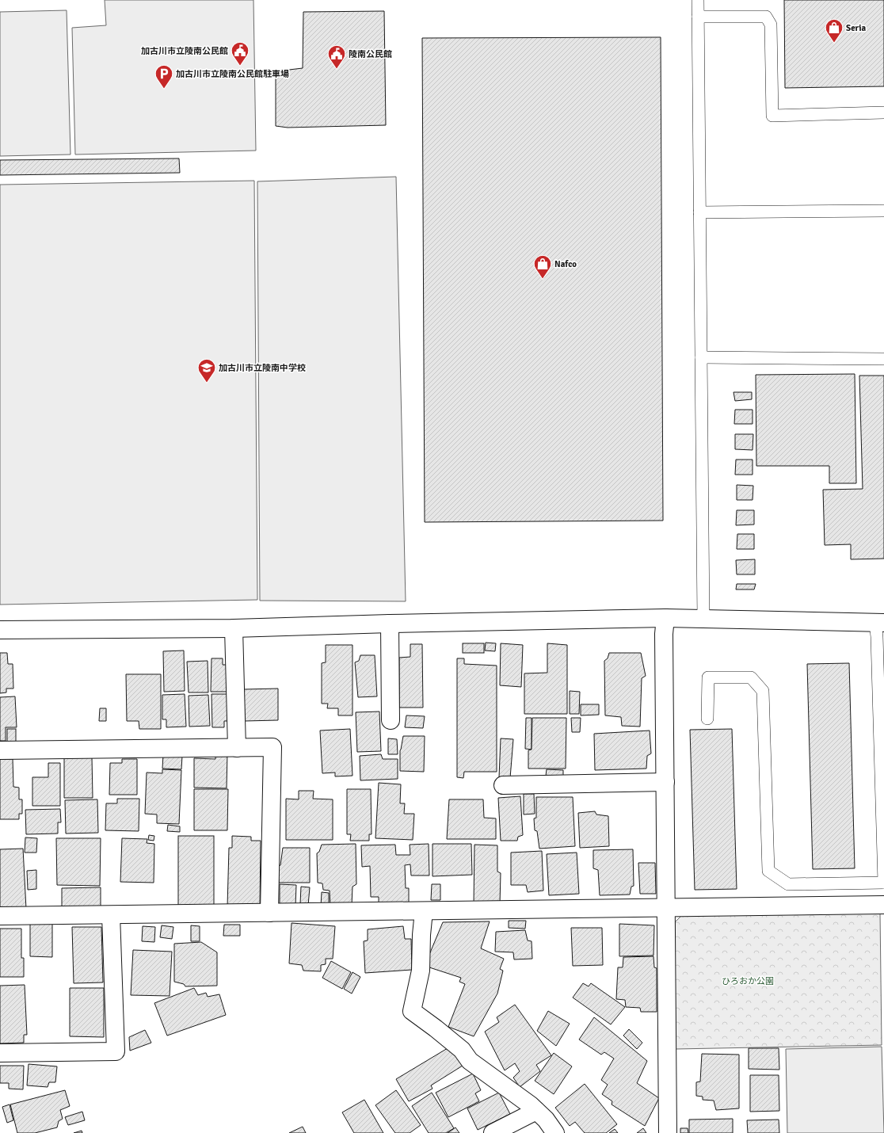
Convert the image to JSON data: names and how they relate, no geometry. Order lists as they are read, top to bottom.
{
  "parks": ["ひろおか公園"],
  "places": {
    "shop": ["Seria", "Nafco"],
    "public building": ["加古川市立陵南公民館", "陵南公民館"],
    "parking": ["加古川市立陵南公民館駐車場"],
    "school or university": ["加古川市立陵南中学校"]
  }
}
